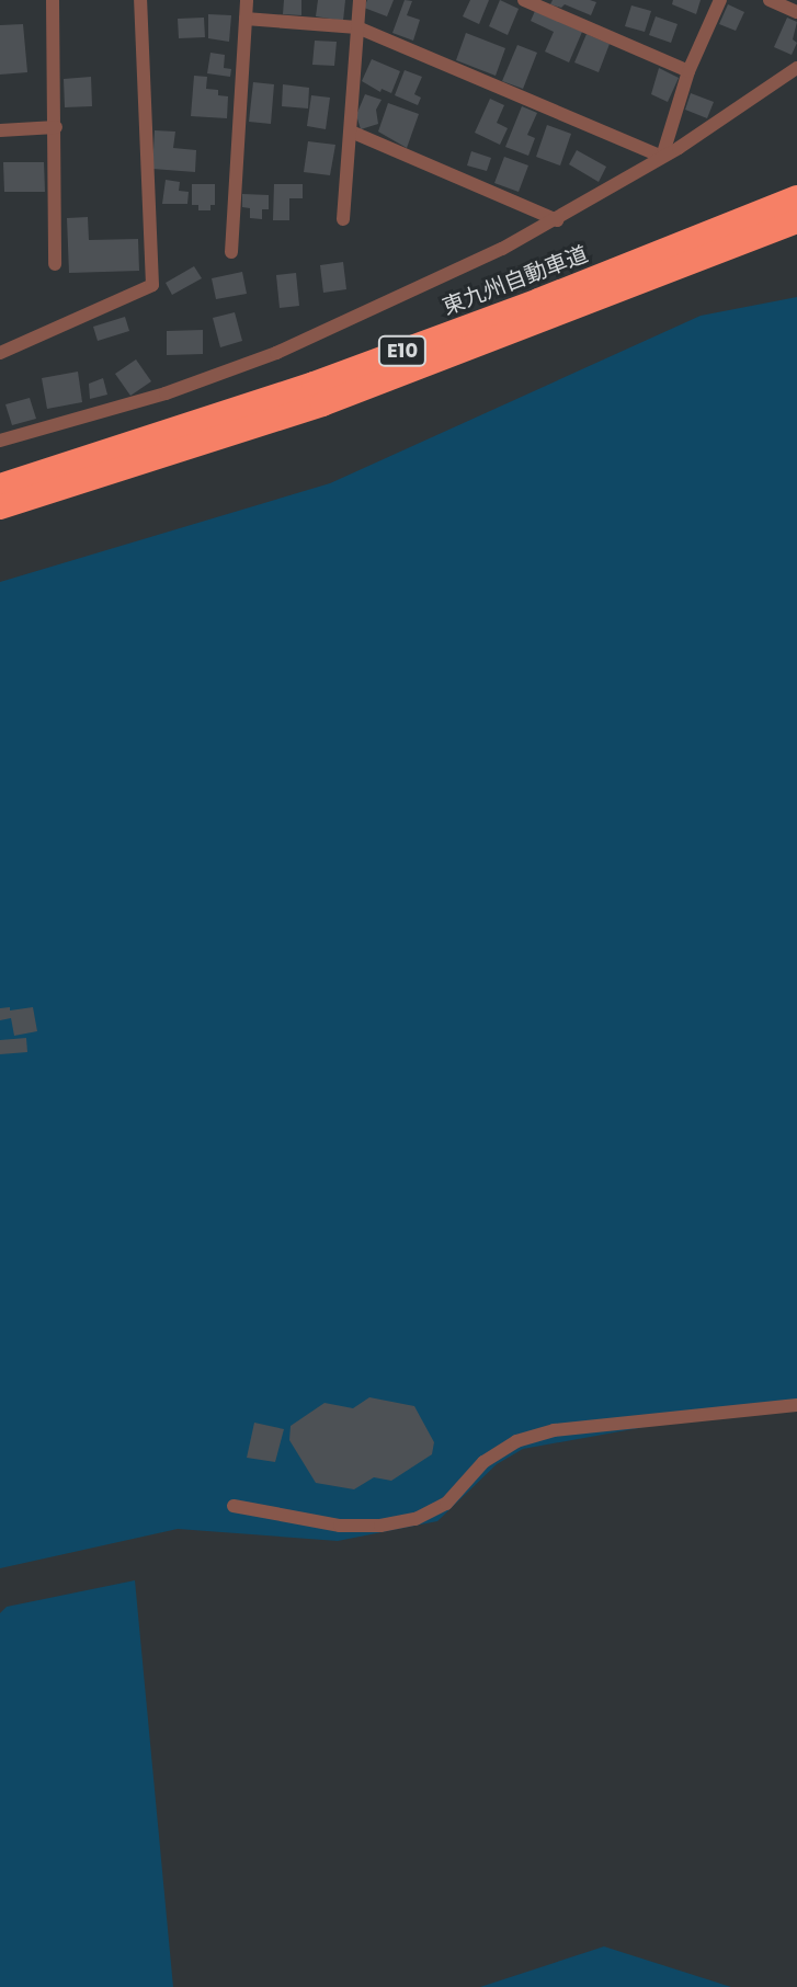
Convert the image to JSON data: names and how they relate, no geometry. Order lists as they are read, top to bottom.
{
  "streets": {
    "highway": ["東九州自動車道", "E10"]
  }
}
